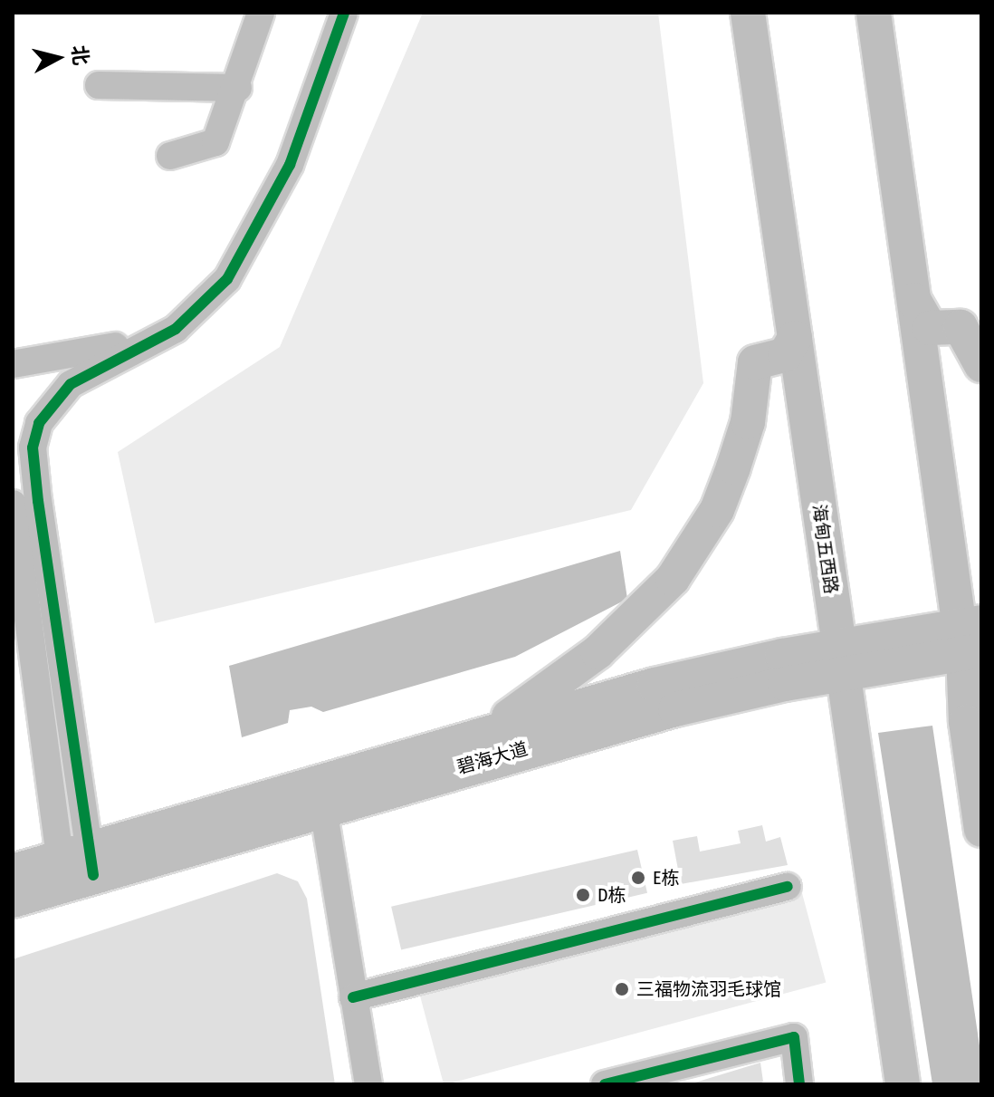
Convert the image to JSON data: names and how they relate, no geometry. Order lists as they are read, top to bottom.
{
  "streets": {
    "main road": ["海甸五西路", "碧海大道"]
  },
  "crossings": [
    ["海甸五西路", "碧海大道"]
  ],
  "places": ["E栋", "D栋", "三福物流羽毛球馆"],
  "north": "right"
}
